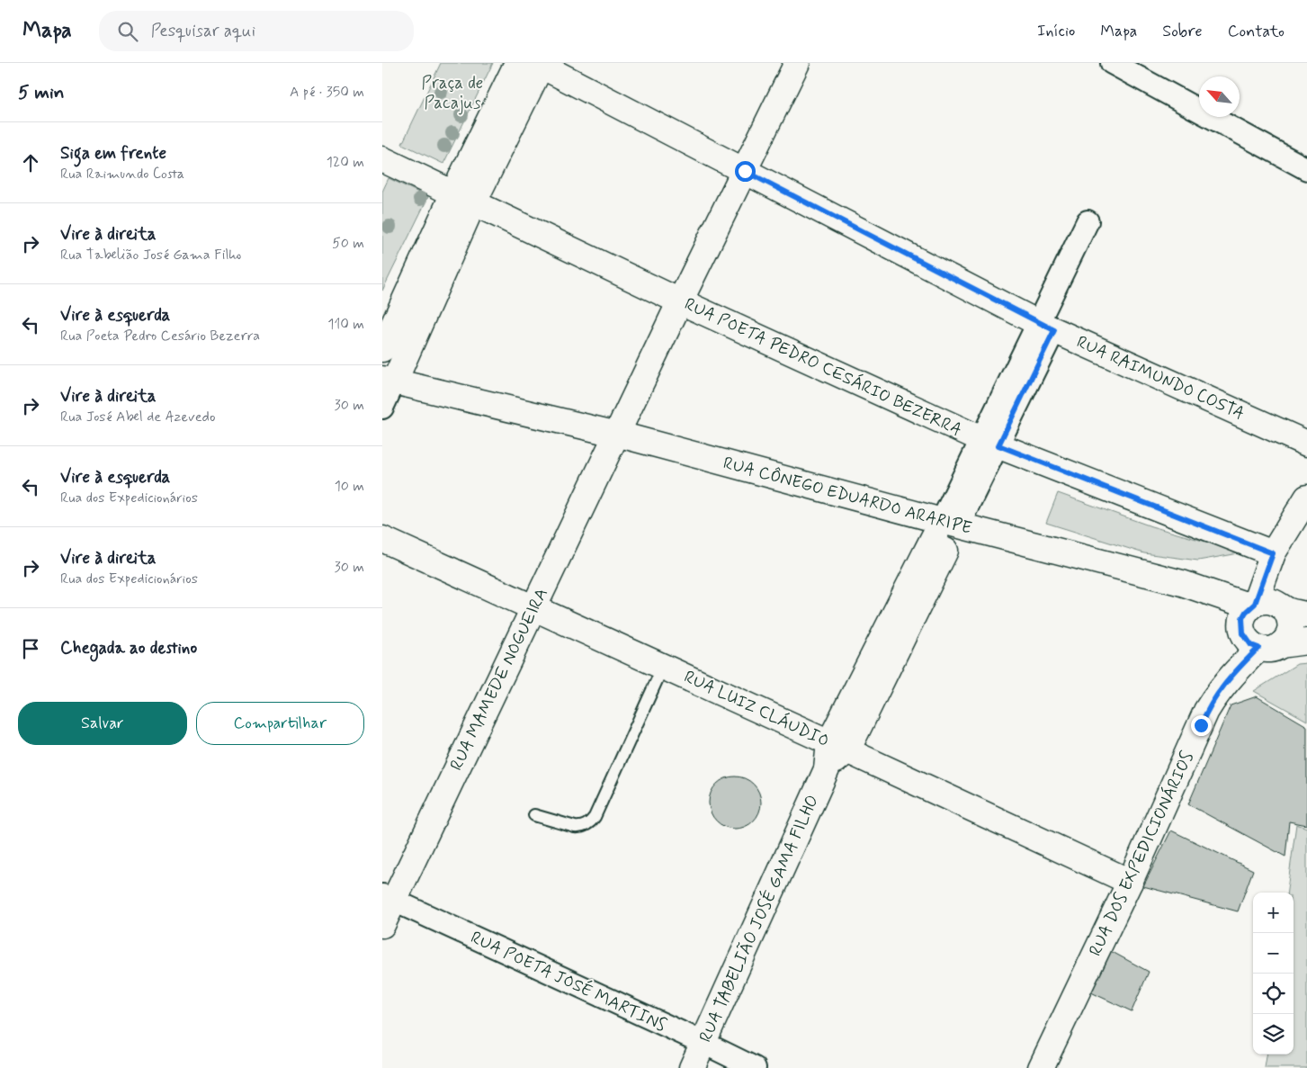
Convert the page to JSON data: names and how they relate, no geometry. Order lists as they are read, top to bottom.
{
  "streets": {
    "main road": [
      "RUA POETA PEDRO CESÁRIO BEZERRA",
      "RUA RAIMUNDO COSTA",
      "RUA CÔNEGO EDUARDO ARARIPE",
      "RUA MAMEDE NOGUEIRA",
      "RUA LUIZ CLÁUDIO",
      "RUA DOS EXPEDICIONÁRIOS",
      "RUA TABELIÃO JOSÉ GAMA FILHO"
    ],
    "street": ["RUA POETA JOSÉ MARTINS"]
  },
  "crossings": [
    ["RUA POETA PEDRO CESÁRIO BEZERRA", "RUA MAMEDE NOGUEIRA"],
    ["RUA POETA PEDRO CESÁRIO BEZERRA", "RUA TABELIÃO JOSÉ GAMA FILHO"],
    ["RUA RAIMUNDO COSTA", "RUA MAMEDE NOGUEIRA"],
    ["RUA RAIMUNDO COSTA", "RUA TABELIÃO JOSÉ GAMA FILHO"],
    ["RUA CÔNEGO EDUARDO ARARIPE", "RUA MAMEDE NOGUEIRA"],
    ["RUA CÔNEGO EDUARDO ARARIPE", "RUA DOS EXPEDICIONÁRIOS"],
    ["RUA CÔNEGO EDUARDO ARARIPE", "RUA TABELIÃO JOSÉ GAMA FILHO"],
    ["RUA MAMEDE NOGUEIRA", "RUA LUIZ CLÁUDIO"],
    ["RUA MAMEDE NOGUEIRA", "RUA POETA JOSÉ MARTINS"],
    ["RUA LUIZ CLÁUDIO", "RUA DOS EXPEDICIONÁRIOS"],
    ["RUA LUIZ CLÁUDIO", "RUA TABELIÃO JOSÉ GAMA FILHO"],
    ["RUA TABELIÃO JOSÉ GAMA FILHO", "RUA POETA JOSÉ MARTINS"]
  ],
  "parks": ["Praça de Pacajus"],
  "north": "top left",
  "page": {
    "header": "Mapa",
    "search": "Pesquisar aqui",
    "nav": [
      "Início",
      "Mapa",
      "Sobre",
      "Contato"
    ],
    "heading": ["5 min", "A pé · 350 m"],
    "list": [
      ["Siga em frente", "Rua Raimundo Costa", "120 m"],
      ["Vire à direita", "Rua Tabelião José Gama Filho", "50 m"],
      ["Vire à esquerda", "Rua Poeta Pedro Cesário Bezerra", "110 m"],
      ["Vire à direita", "Rua José Abel de Azevedo", "30 m"],
      ["Vire à esquerda", "Rua dos Expedicionários", "10 m"],
      ["Vire à direita", "Rua dos Expedicionários", "30 m"],
      "Chegada ao destino"
    ],
    "buttons": ["Salvar", "Compartilhar"],
    "map_buttons": ["+", "−"]
  }
}
